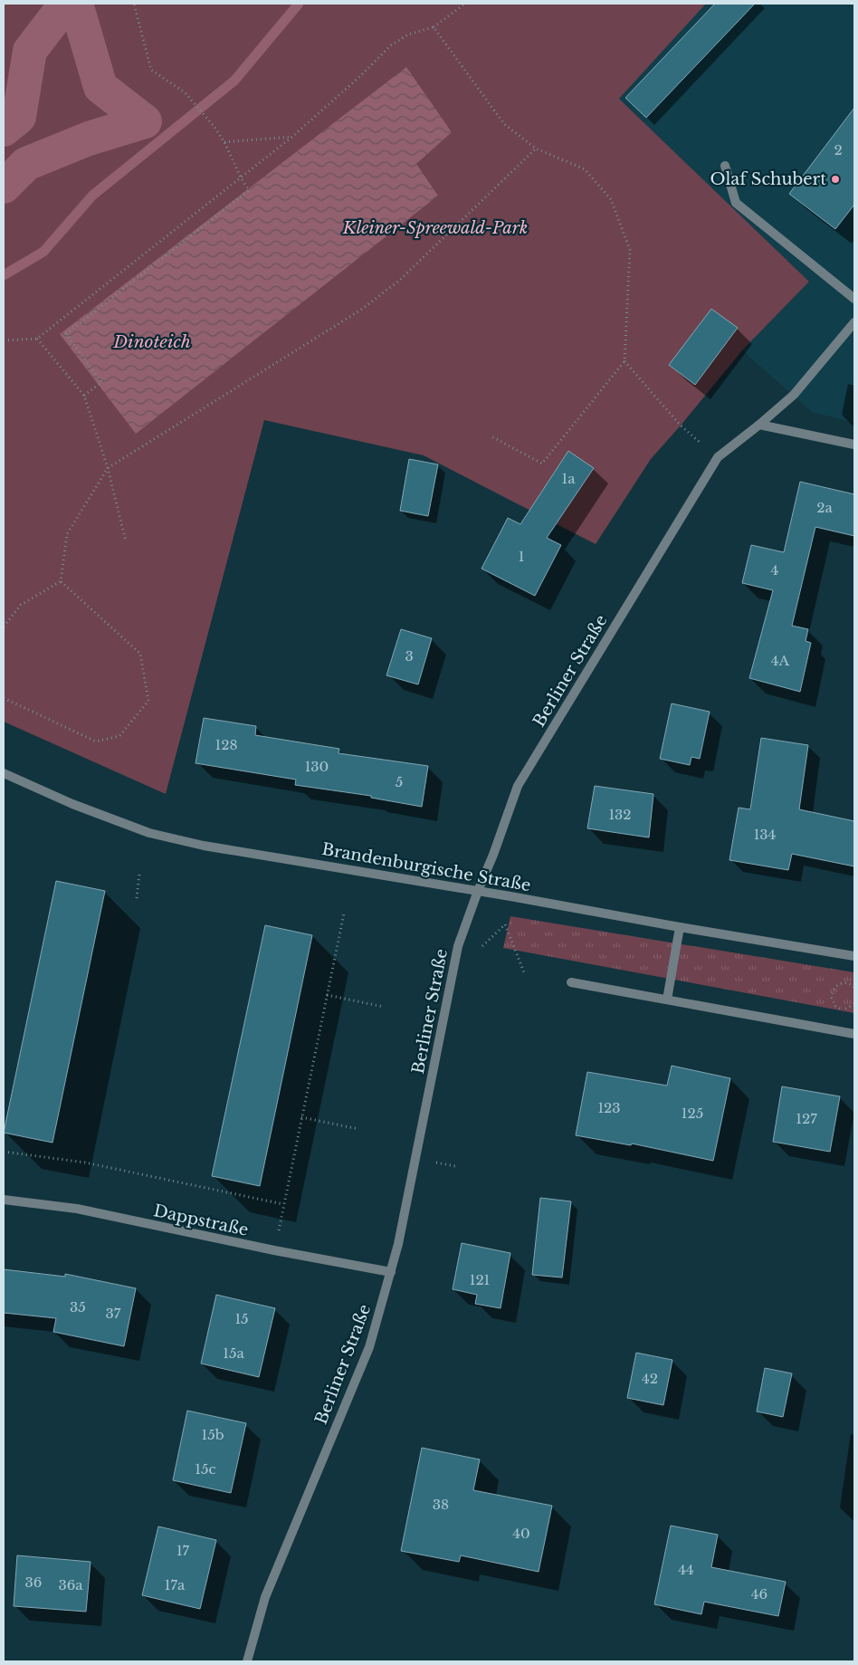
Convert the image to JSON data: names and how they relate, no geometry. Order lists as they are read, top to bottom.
{
  "streets": {
    "street": ["Berliner Straße", "Brandenburgische Straße", "Dappstraße"]
  },
  "crossings": [
    ["Berliner Straße", "Brandenburgische Straße"],
    ["Berliner Straße", "Dappstraße"]
  ],
  "water": ["Dinoteich"],
  "parks": ["Kleiner-Spreewald-Park"],
  "places": ["Olaf Schubert"],
  "house_numbers": [
    "2",
    "1a",
    "2a",
    "1",
    "4",
    "3",
    "4A",
    "128",
    "130",
    "5",
    "132",
    "134",
    "123",
    "125",
    "127",
    "121",
    "35",
    "37",
    "15",
    "15a",
    "42",
    "15b",
    "15c",
    "38",
    "40",
    "17",
    "44",
    "36",
    "36a",
    "17a",
    "46"
  ]
}
